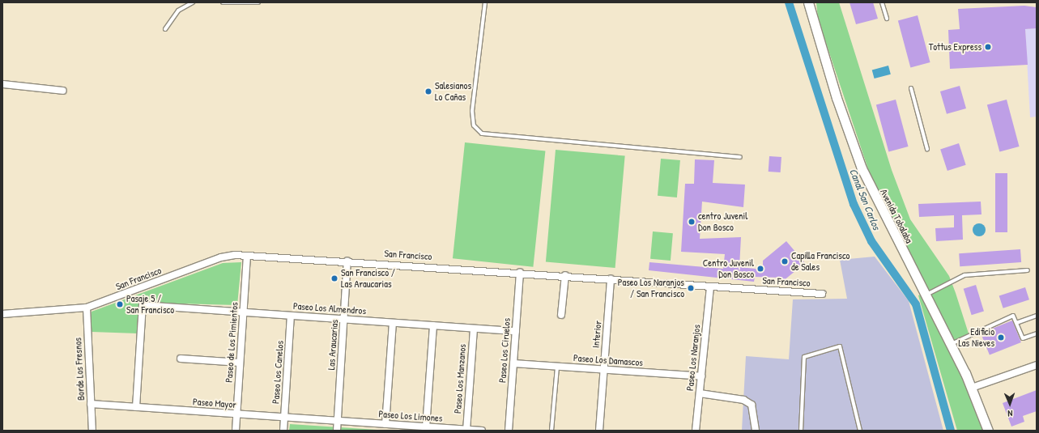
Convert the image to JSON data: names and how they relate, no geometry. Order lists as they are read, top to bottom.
{
  "streets": {
    "main road": ["Avenida Tobalaba"],
    "street": [
      "San Francisco",
      "Paseo Los Almendros",
      "Interior",
      "Paseo de Los Pimientos",
      "Las Araucarias",
      "Paseo Los Ciruelos",
      "Paseo Los Naranjos",
      "Paseo Los Damascos",
      "Borde Los Fresnos",
      "Paseo Los Canelos",
      "Paseo Los Manzanos",
      "Paseo Mayor",
      "Paseo Los Limones"
    ]
  },
  "crossings": [
    ["San Francisco", "Interior"],
    ["San Francisco", "Paseo de Los Pimientos"],
    ["San Francisco", "Las Araucarias"],
    ["San Francisco", "Paseo Los Ciruelos"],
    ["San Francisco", "Paseo Los Naranjos"],
    ["San Francisco", "Borde Los Fresnos"],
    ["Paseo Los Almendros", "Paseo de Los Pimientos"],
    ["Paseo Los Almendros", "Las Araucarias"],
    ["Paseo Los Almendros", "Paseo Los Ciruelos"],
    ["Paseo Los Almendros", "Paseo Los Canelos"],
    ["Paseo Los Almendros", "Paseo Los Manzanos"],
    ["Paseo Los Almendros", "Paseo Mayor"],
    ["Interior", "Paseo Los Damascos"],
    ["Paseo de Los Pimientos", "Paseo Mayor"],
    ["Las Araucarias", "Paseo Mayor"],
    ["Las Araucarias", "Paseo Los Limones"],
    ["Paseo Los Ciruelos", "Paseo Los Damascos"],
    ["Paseo Los Naranjos", "Paseo Los Damascos"],
    ["Borde Los Fresnos", "Paseo Mayor"],
    ["Paseo Los Canelos", "Paseo Mayor"],
    ["Paseo Los Manzanos", "Paseo Los Limones"],
    ["Paseo Mayor", "Paseo Los Limones"]
  ],
  "water": ["Canal San Carlos"],
  "places": [
    "Tottus Express",
    "Salesianos Lo Cañas",
    "centro Juvenil Don Bosco",
    "Capilla Francisco de Sales",
    "Centro Juvenil Don Bosco",
    "San Francisco / Las Araucarias",
    "Paseo Los Naranjos / San Francisco",
    "Pasaje 5 / San Francisco",
    "Edificio Las Nieves"
  ],
  "north": "bottom"
}
